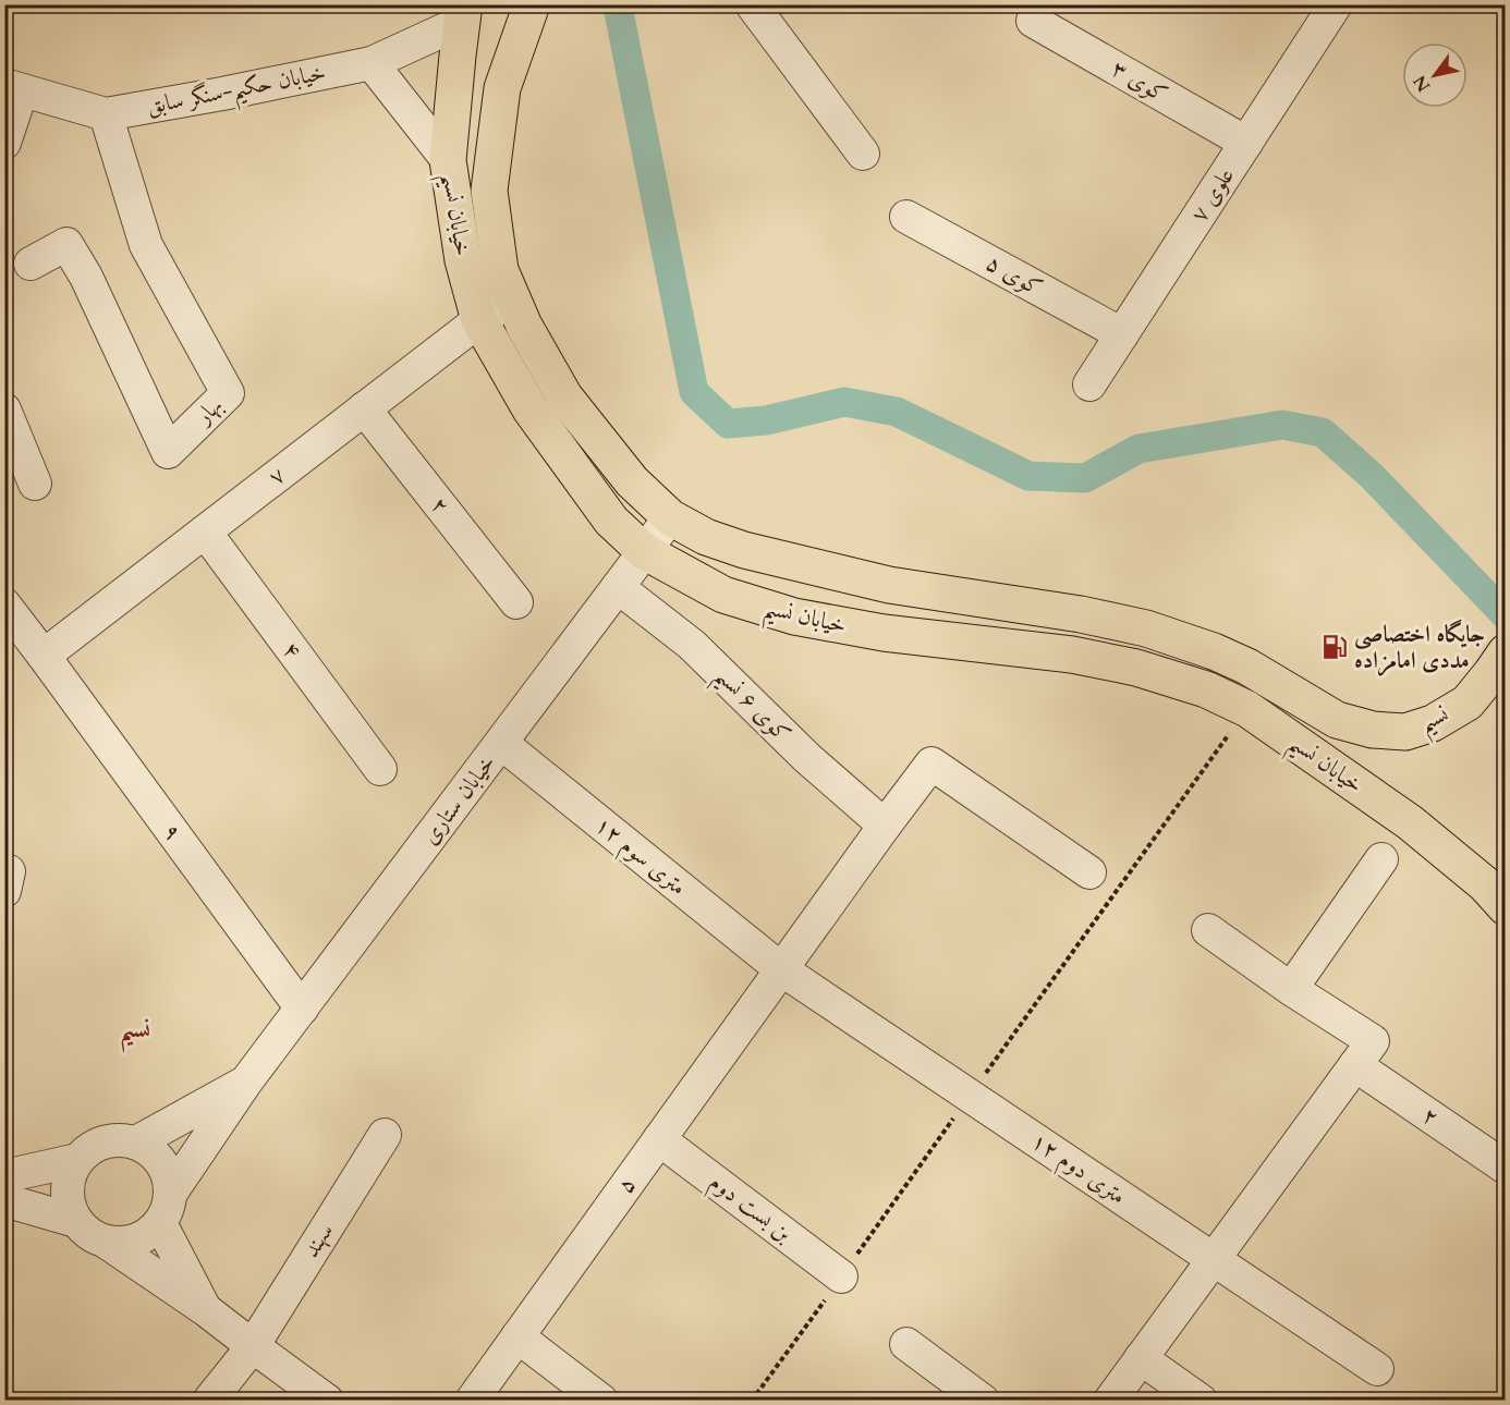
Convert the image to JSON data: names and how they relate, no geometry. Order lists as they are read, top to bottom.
{
  "streets": {
    "main road": ["خیابان نسیم", "نسیم"],
    "street": [
      "کوی ۳",
      "خیابان حکیم-سنگر سابق",
      "علوی ۷",
      "کوی ۵",
      "بهار",
      "۷",
      "۲",
      "۴",
      "کوی ۶ نسیم",
      "خیابان ستاری",
      "۹",
      "۱۲ متری سوم",
      "۱۲ متری دوم",
      "۵",
      "بن بست دوم",
      "سهند"
    ]
  },
  "crossings": [
    ["کوی ۳", "علوی ۷"],
    ["خیابان حکیم-سنگر سابق", "خیابان نسیم"],
    ["خیابان حکیم-سنگر سابق", "بهار"],
    ["علوی ۷", "کوی ۵"],
    ["خیابان نسیم", "۷"],
    ["خیابان نسیم", "نسیم"],
    ["خیابان نسیم", "خیابان ستاری"],
    ["۷", "۲"],
    ["۷", "۴"],
    ["۷", "۹"],
    ["کوی ۶ نسیم", "خیابان ستاری"],
    ["کوی ۶ نسیم", "۵"],
    ["خیابان ستاری", "۹"],
    ["خیابان ستاری", "۱۲ متری سوم"],
    ["۱۲ متری سوم", "۱۲ متری دوم"],
    ["۱۲ متری سوم", "۵"],
    ["۱۲ متری دوم", "۵"],
    ["۵", "بن بست دوم"]
  ],
  "districts": ["نسیم"],
  "places": {
    "fuel station": ["جایگاه اختصاصی مددی امامزاده"]
  },
  "north": "bottom left"
}
